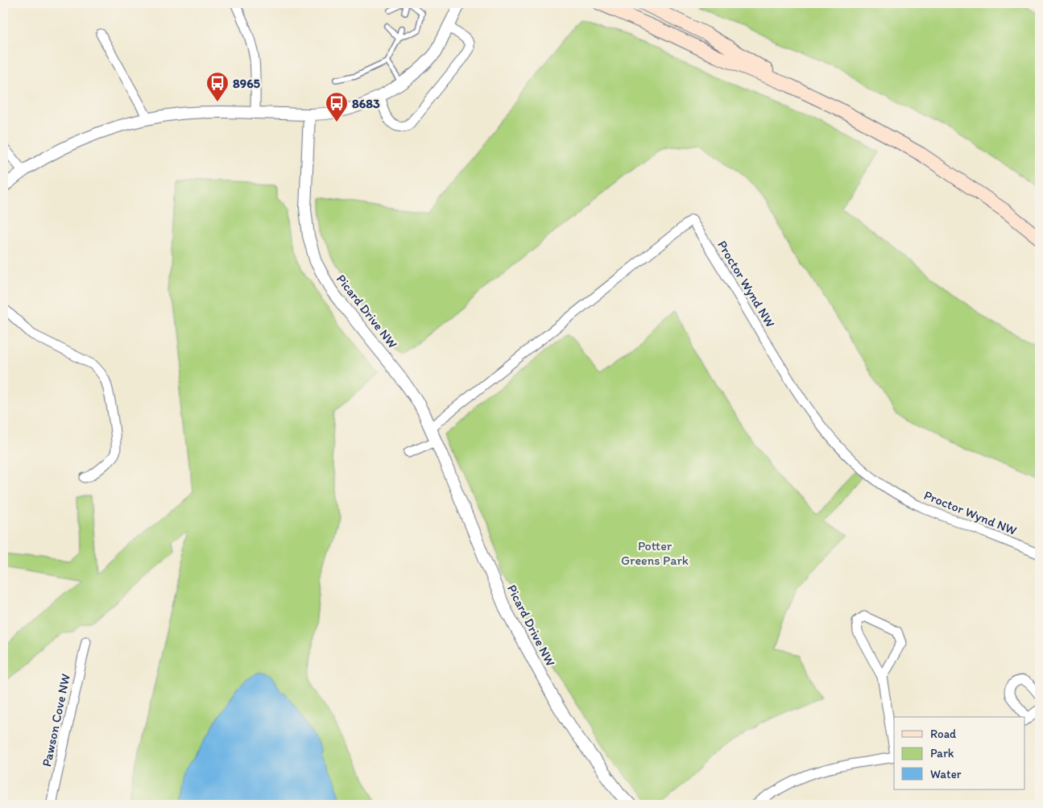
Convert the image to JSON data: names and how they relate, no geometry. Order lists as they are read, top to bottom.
{
  "streets": {
    "street": ["Proctor Wynd NW", "Picard Drive NW", "Pawson Cove NW"]
  },
  "crossings": [
    ["Proctor Wynd NW", "Picard Drive NW"]
  ],
  "parks": ["Potter Greens Park"],
  "places": {
    "bus stop": ["8965", "8683"]
  },
  "legend": ["Road", "Park", "Water"]
}
